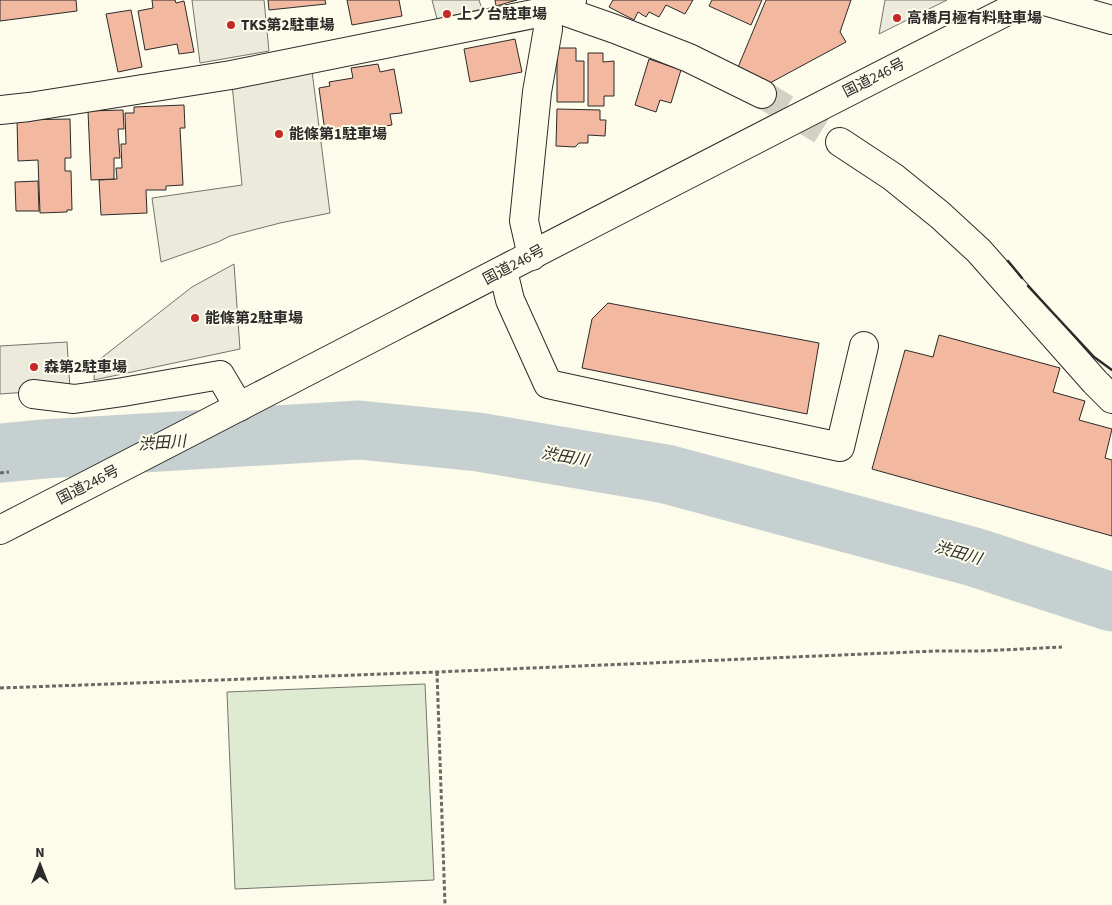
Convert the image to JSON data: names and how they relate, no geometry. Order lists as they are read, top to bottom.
{
  "streets": {
    "main road": ["国道246号"]
  },
  "water": ["渋田川"],
  "places": [
    "上ノ台駐車場",
    "高橋月極有料駐車場",
    "TKS第2駐車場",
    "能條第1駐車場",
    "能條第2駐車場",
    "森第2駐車場"
  ],
  "north": "top"
}
